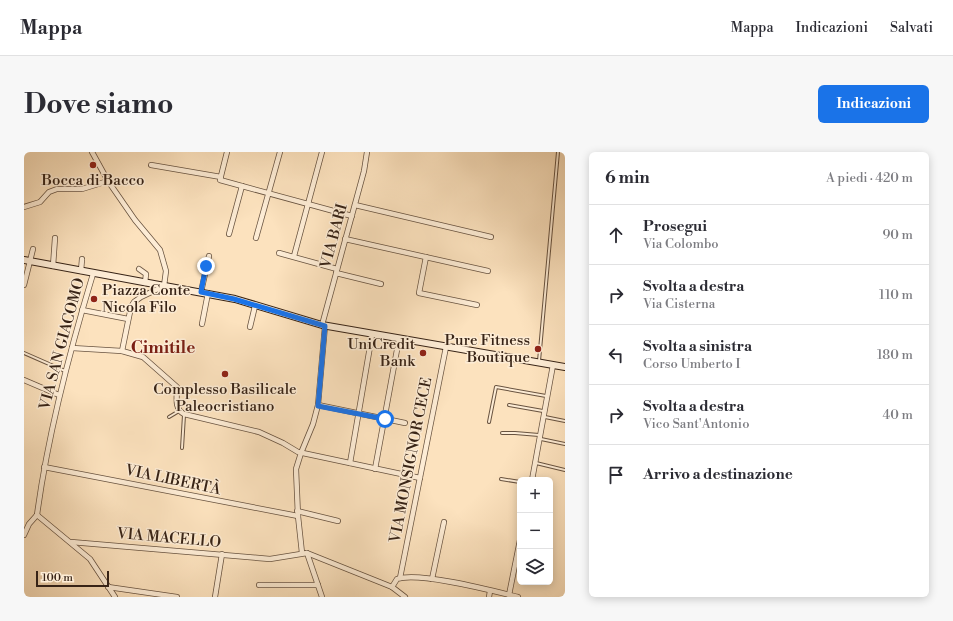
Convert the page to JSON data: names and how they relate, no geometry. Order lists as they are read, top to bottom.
{
  "streets": {
    "street": [
      "VIA BARI",
      "VIA SAN GIACOMO",
      "VIA MONSIGNOR CECE",
      "VIA LIBERTÀ",
      "VIA MACELLO"
    ]
  },
  "crossings": [
    ["VIA BARI", "VIA LIBERTÀ"],
    ["VIA BARI", "VIA MACELLO"],
    ["VIA SAN GIACOMO", "VIA LIBERTÀ"]
  ],
  "districts": ["Cimitile"],
  "places": [
    "Bocca di Bacco",
    "Piazza Conte Nicola Filo",
    "Pure Fitness Boutique",
    "UniCredit Bank",
    "Complesso Basilicale Paleocristiano"
  ],
  "scale_bar": "100 m",
  "page": {
    "header": "Mappa",
    "nav": ["Mappa", "Indicazioni", "Salvati"],
    "buttons": "Indicazioni",
    "title": "Dove siamo",
    "heading": ["6 min", "A piedi · 420 m"],
    "list": [
      ["Prosegui", "Via Colombo", "90 m"],
      ["Svolta a destra", "Via Cisterna", "110 m"],
      ["Svolta a sinistra", "Corso Umberto I", "180 m"],
      ["Svolta a destra", "Vico Sant'Antonio", "40 m"],
      "Arrivo a destinazione"
    ],
    "map_buttons": ["+", "−"],
    "scale": "100 m"
  }
}
